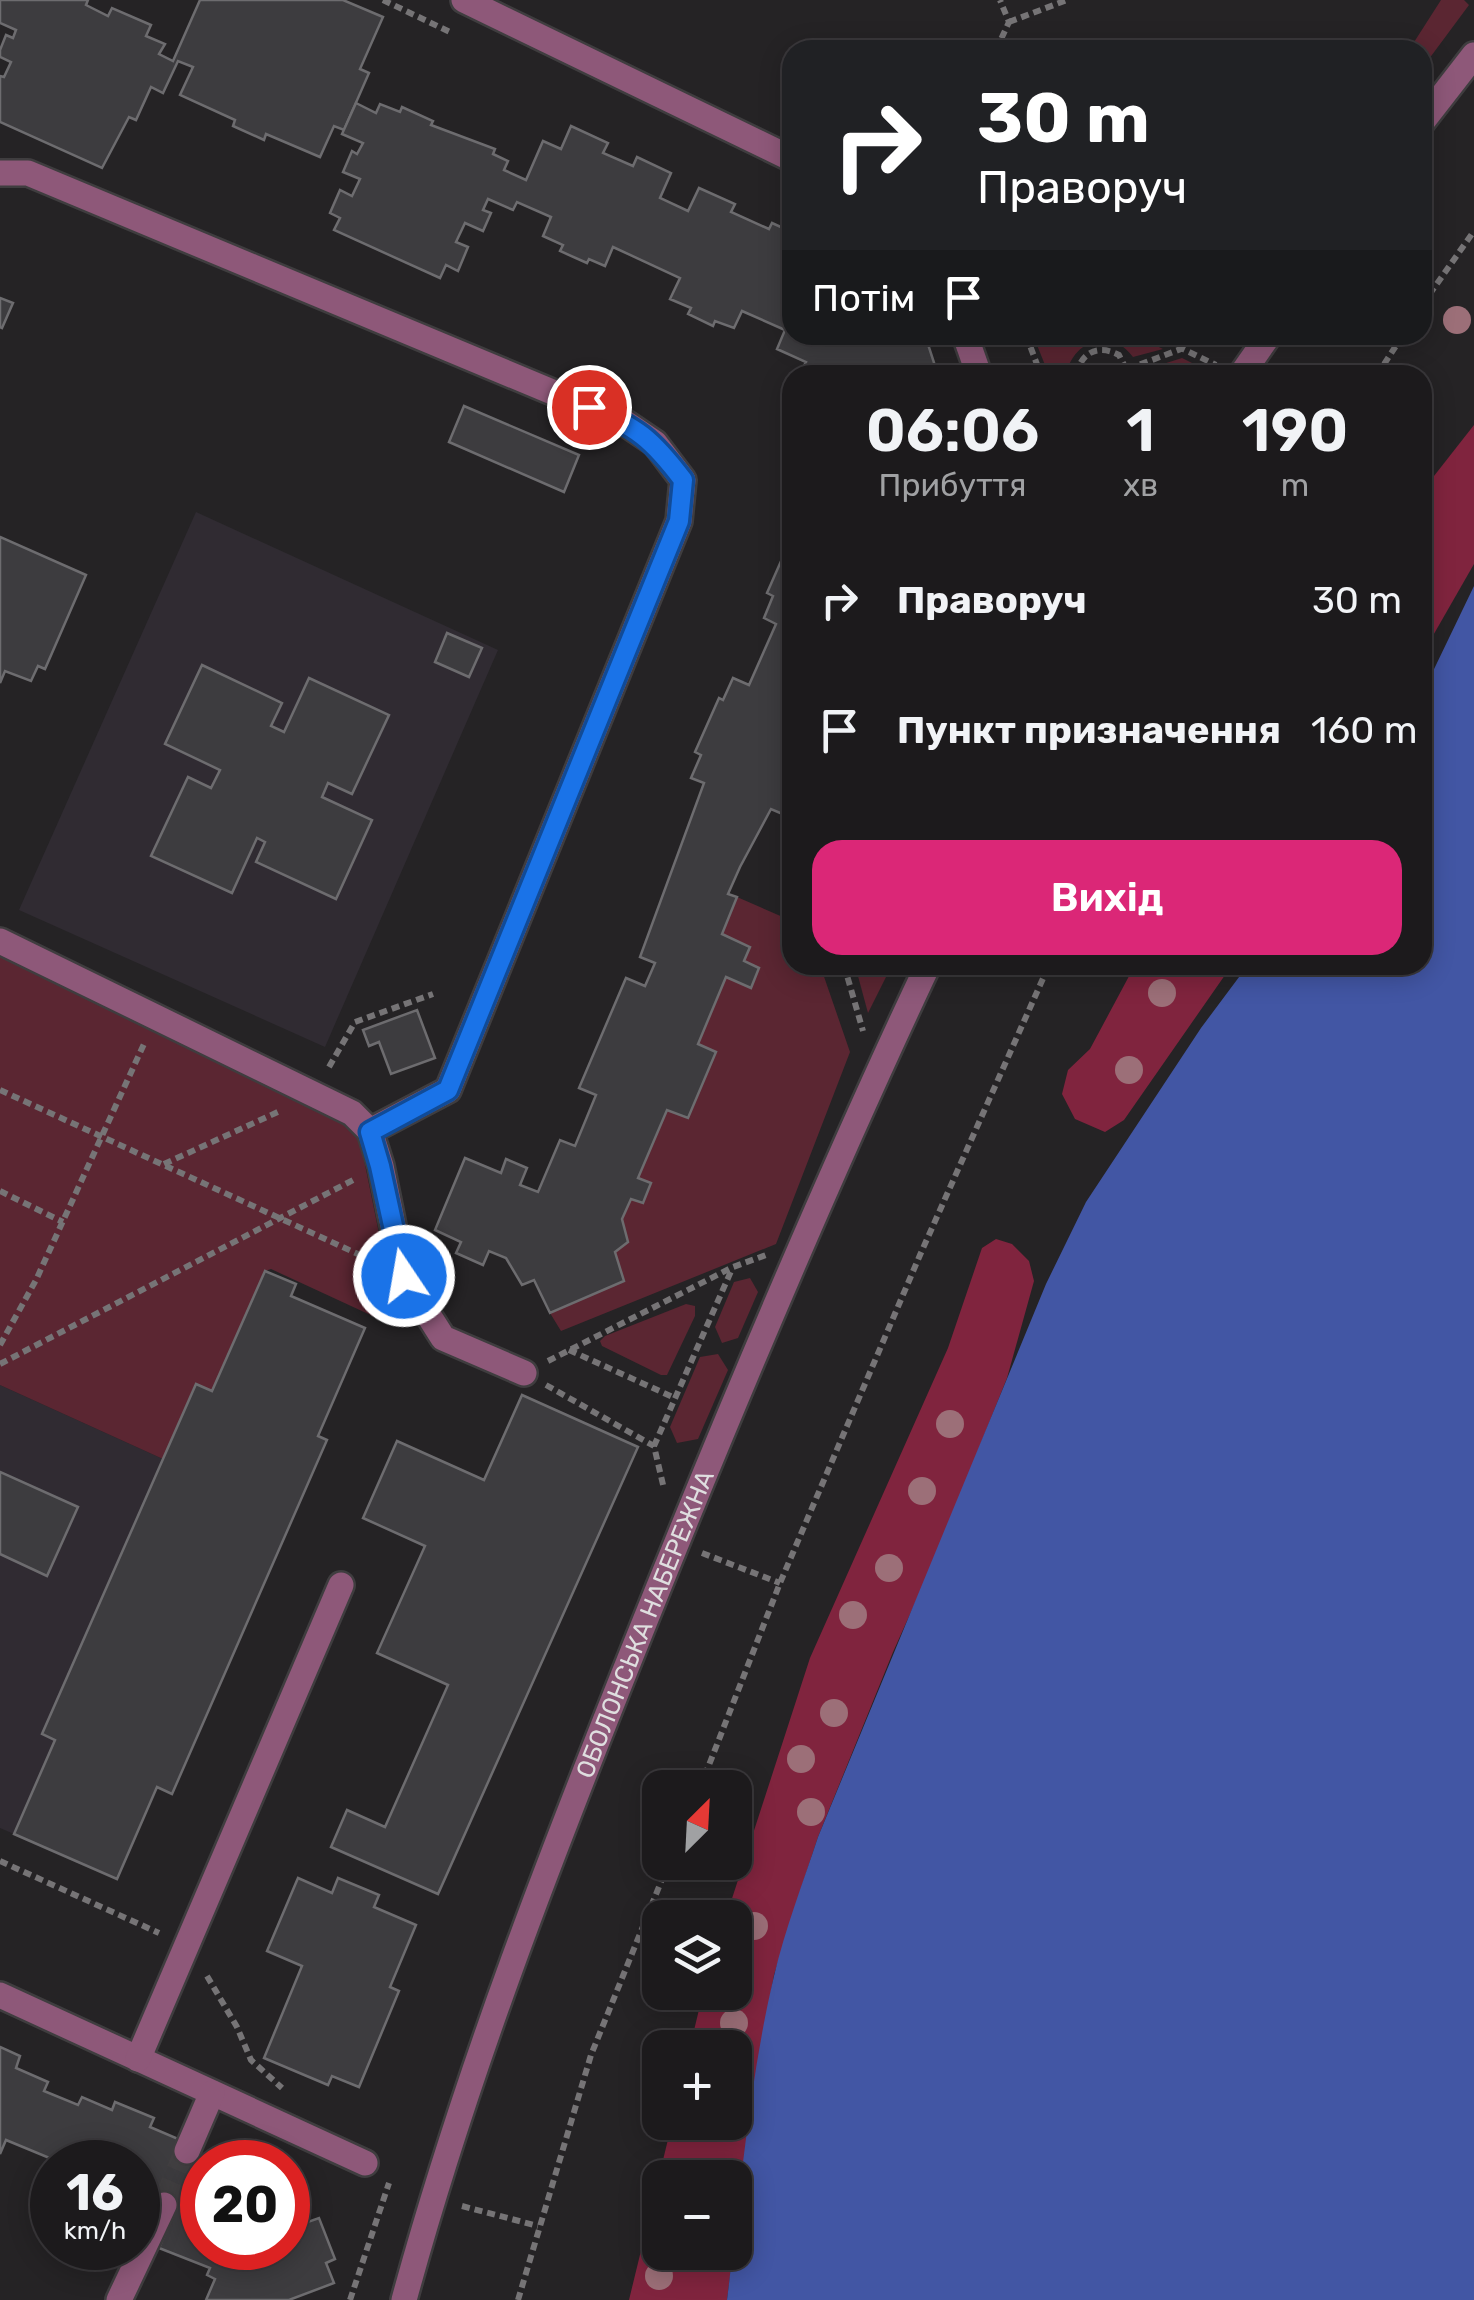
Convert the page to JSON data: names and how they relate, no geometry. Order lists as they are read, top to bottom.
{
  "streets": {
    "street": ["ОБОЛОНСЬКА НАБЕРЕЖНА"]
  },
  "north": "top right",
  "page": {
    "turn": ["30 m", "Праворуч"],
    "then": "Потім",
    "eta": [
      "06:06",
      "Прибуття",
      "1",
      "хв",
      "190",
      "m"
    ],
    "list": [
      {
        "name": "Праворуч",
        "value": "30 m"
      },
      {
        "name": "Пункт призначення",
        "value": "160 m"
      }
    ],
    "buttons": "Вихід",
    "map_buttons": ["+", "−"],
    "speed": "16 km/h",
    "limit": "20"
  }
}
